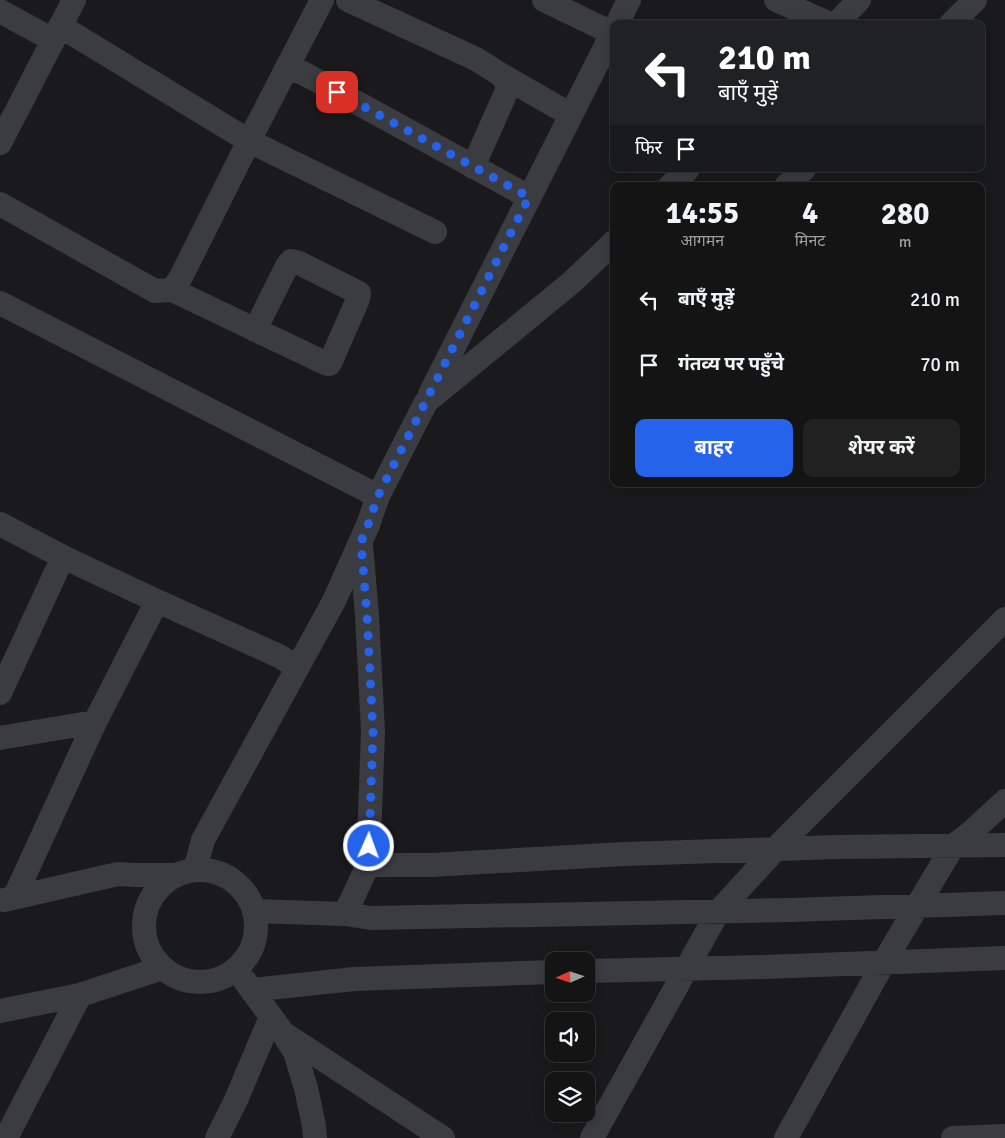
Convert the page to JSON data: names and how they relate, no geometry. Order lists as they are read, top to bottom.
{
  "north": "left",
  "page": {
    "turn": ["210 m", "बाएँ मुड़ें"],
    "then": "फिर",
    "eta": [
      "14:55",
      "आगमन",
      "4",
      "मिनट",
      "280",
      "m"
    ],
    "list": [
      {
        "name": "बाएँ मुड़ें",
        "value": "210 m"
      },
      {
        "name": "गंतव्य पर पहुँचे",
        "value": "70 m"
      }
    ],
    "buttons": ["बाहर", "शेयर करें"]
  }
}
